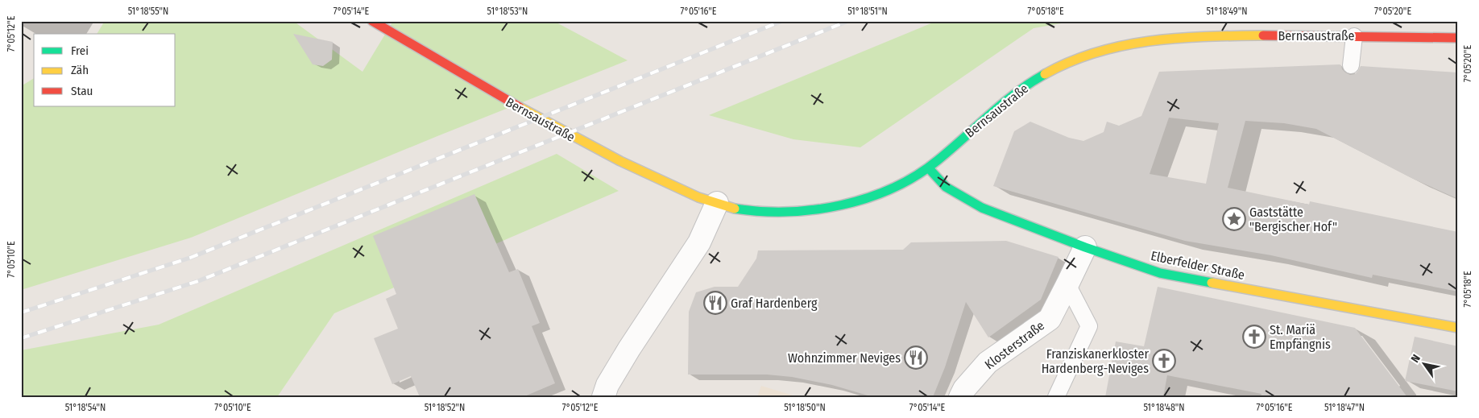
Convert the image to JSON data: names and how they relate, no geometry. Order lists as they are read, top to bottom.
{
  "streets": {
    "main road": ["Bernsaustraße", "Elberfelder Straße"],
    "street": ["Klosterstraße"]
  },
  "crossings": [
    ["Bernsaustraße", "Elberfelder Straße"],
    ["Elberfelder Straße", "Klosterstraße"]
  ],
  "places": {
    "place": ["Gaststätte \"Bergischer Hof\""],
    "restaurant": ["Graf Hardenberg", "Wohnzimmer Neviges"],
    "church": ["St. Mariä Empfängnis", "Franziskanerkloster Hardenberg-Neviges"]
  },
  "legend": ["Frei", "Zäh", "Stau"],
  "north": "top left",
  "coordinates": [
    "51°18'55\"N",
    "7°05'14\"E",
    "51°18'53\"N",
    "7°05'16\"E",
    "51°18'51\"N",
    "7°05'18\"E",
    "51°18'49\"N",
    "7°05'20\"E",
    "7°05'12\"E",
    "7°05'10\"E",
    "51°18'54\"N",
    "51°18'52\"N",
    "51°18'50\"N",
    "51°18'48\"N",
    "51°18'47\"N"
  ]
}
